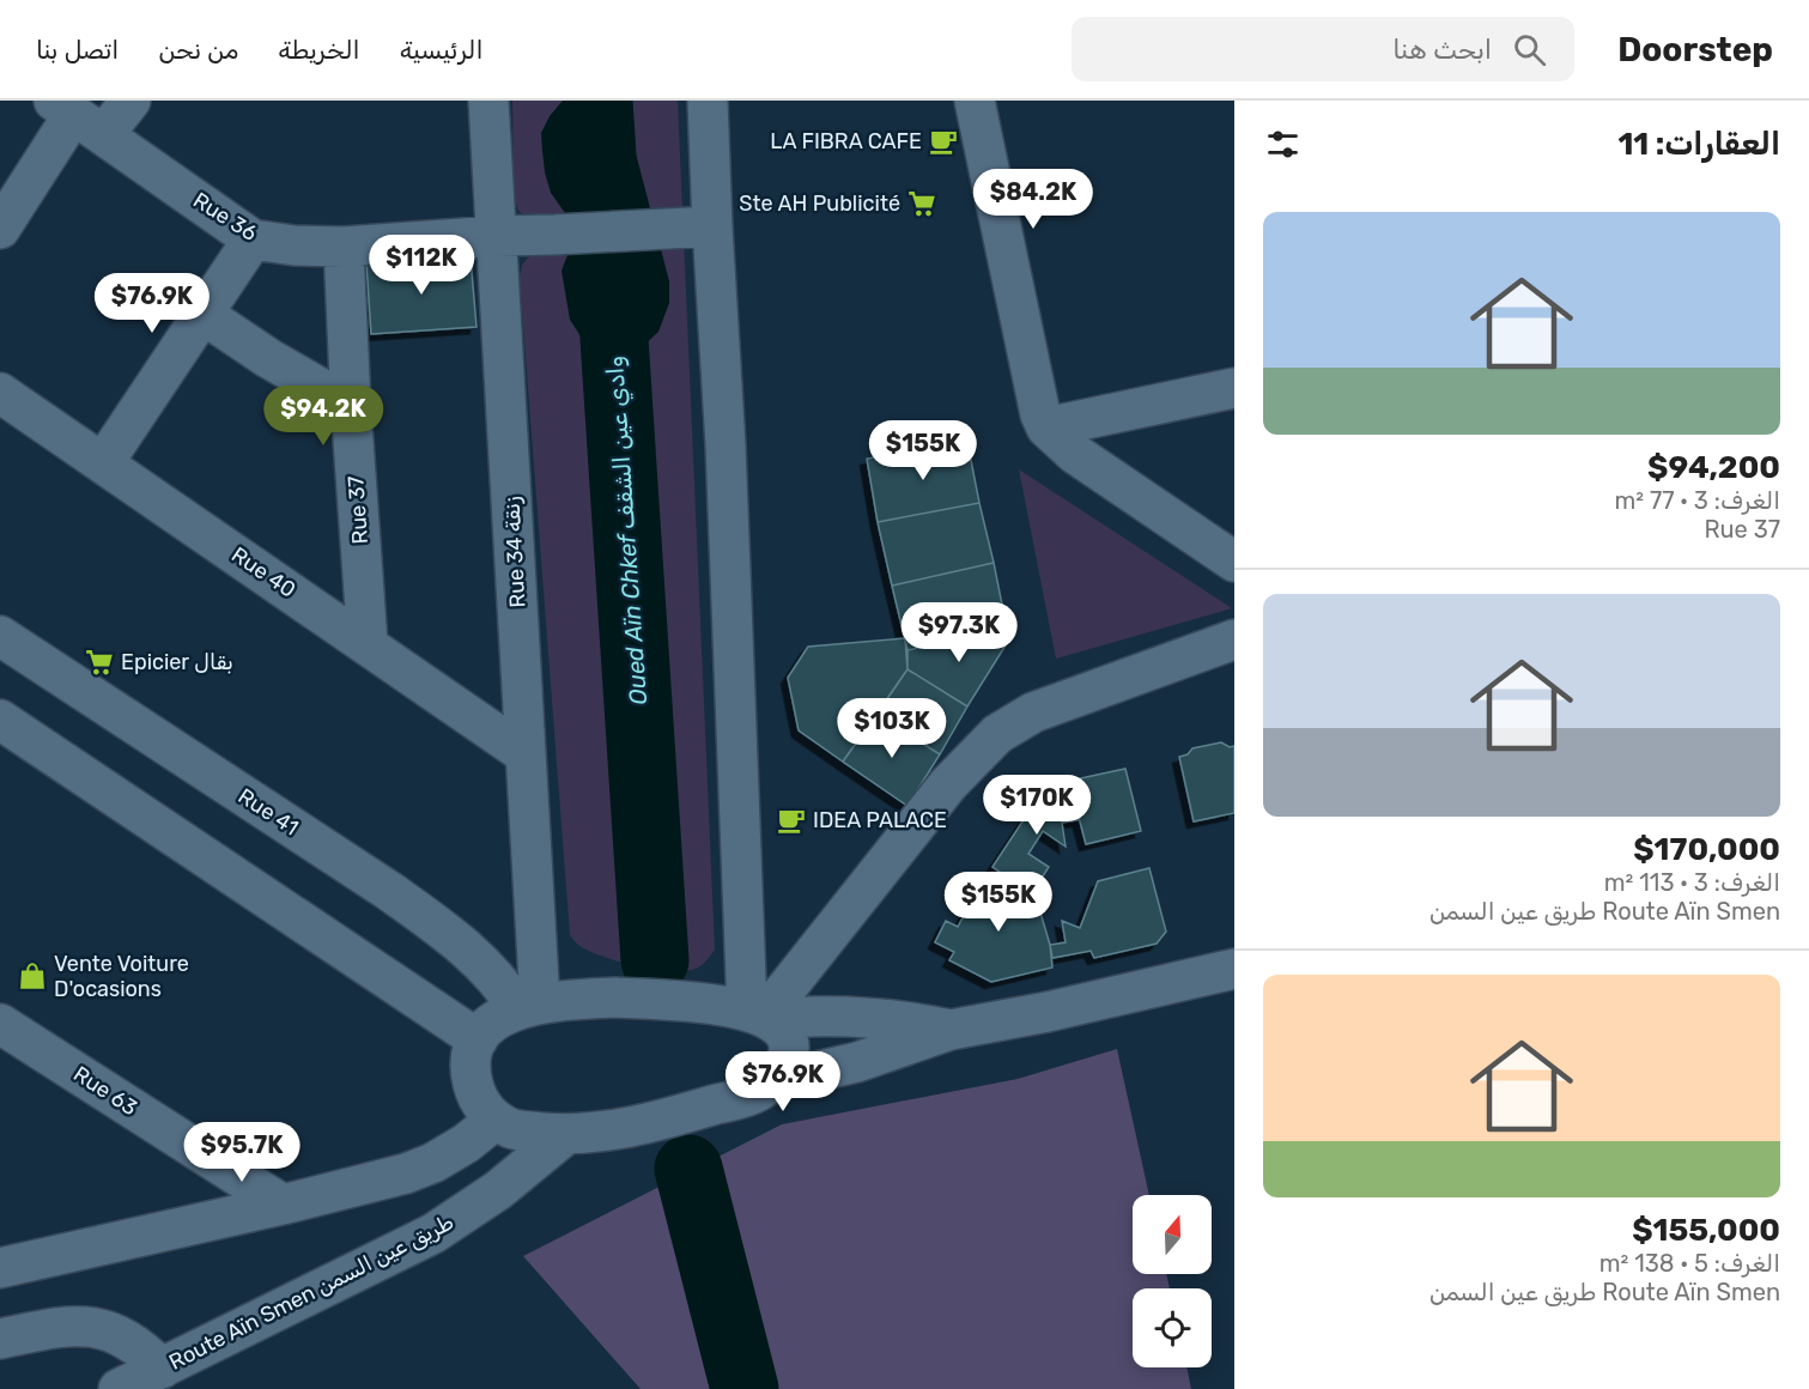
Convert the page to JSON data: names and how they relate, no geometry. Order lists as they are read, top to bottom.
{
  "streets": {
    "street": [
      "Rue 36",
      "Rue 37",
      "Rue 34 زنقة",
      "Rue 40",
      "Rue 41",
      "Rue 63",
      "Route Aïn Smen طريق عين السمن"
    ]
  },
  "crossings": [
    ["Rue 36", "Rue 37"],
    ["Rue 36", "Rue 34 زنقة"],
    ["Rue 37", "Rue 40"],
    ["Rue 34 زنقة", "Rue 40"],
    ["Rue 34 زنقة", "Rue 41"]
  ],
  "water": ["Oued Aïn Chkef وادي عين الشقف"],
  "places": {
    "cafe": ["LA FIBRA CAFE", "IDEA PALACE"],
    "supermarket": ["Ste AH Publicité", "Epicier بقال"],
    "shop": ["Vente Voiture D'ocasions"]
  },
  "north": "top",
  "page": {
    "header": "Doorstep",
    "search": "ابحث هنا",
    "nav": [
      "الرئيسية",
      "الخريطة",
      "من نحن",
      "اتصل بنا"
    ],
    "heading": "العقارات: 11",
    "price": [
      "$84.2K",
      "$112K",
      "$76.9K",
      "$94.2K",
      "$155K",
      "$97.3K",
      "$103K",
      "$170K",
      "$155K",
      "$76.9K",
      "$95.7K"
    ],
    "list": [
      {
        "name": "$94,200",
        "note": "الغرف: 3 · 77 m² · Rue 37"
      },
      {
        "name": "$170,000",
        "note": "الغرف: 3 · 113 m² · Route Aïn Smen طريق عين السمن"
      },
      {
        "name": "$155,000",
        "note": "الغرف: 5 · 138 m² · Route Aïn Smen طريق عين السمن"
      }
    ]
  }
}
